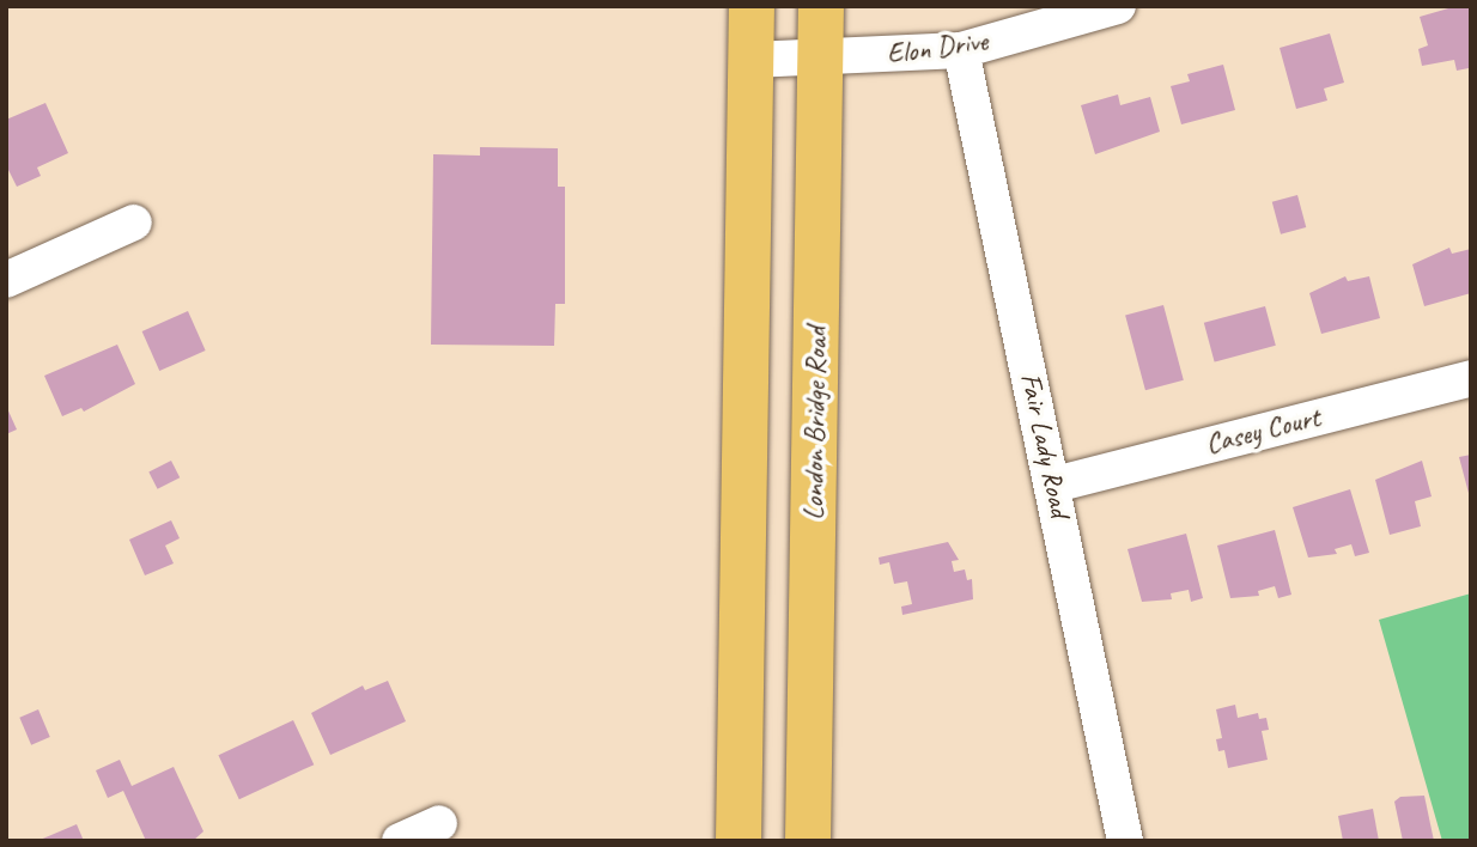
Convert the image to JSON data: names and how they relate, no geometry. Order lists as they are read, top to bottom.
{
  "streets": {
    "main road": ["London Bridge Road"],
    "street": ["Elon Drive", "Casey Court", "Fair Lady Road"]
  },
  "crossings": [
    ["Elon Drive", "London Bridge Road"],
    ["Elon Drive", "Fair Lady Road"],
    ["Casey Court", "Fair Lady Road"]
  ]
}
